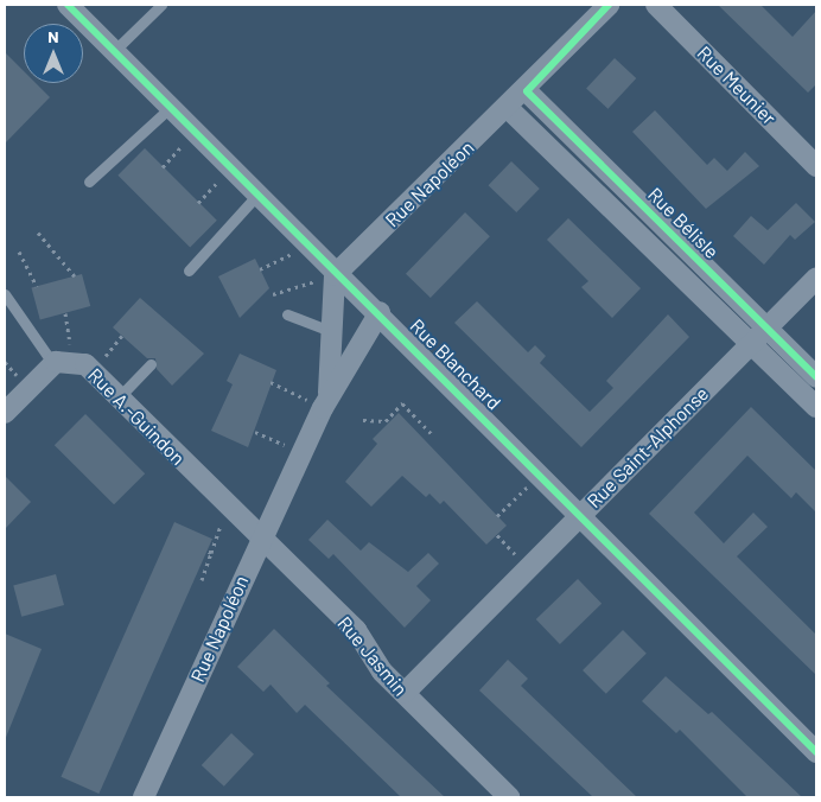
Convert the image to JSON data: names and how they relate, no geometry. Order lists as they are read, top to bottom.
{
  "streets": {
    "street": [
      "Rue Meunier",
      "Rue Napoléon",
      "Rue Bélisle",
      "Rue Blanchard",
      "Rue A.-Guindon",
      "Rue Saint-Alphonse",
      "Rue Jasmin"
    ]
  },
  "crossings": [
    ["Rue Napoléon", "Rue Bélisle"],
    ["Rue Napoléon", "Rue Blanchard"],
    ["Rue Napoléon", "Rue A.-Guindon"],
    ["Rue Napoléon", "Rue Jasmin"],
    ["Rue Bélisle", "Rue Saint-Alphonse"],
    ["Rue Blanchard", "Rue Saint-Alphonse"],
    ["Rue A.-Guindon", "Rue Jasmin"],
    ["Rue Saint-Alphonse", "Rue Jasmin"]
  ],
  "north": "top"
}
